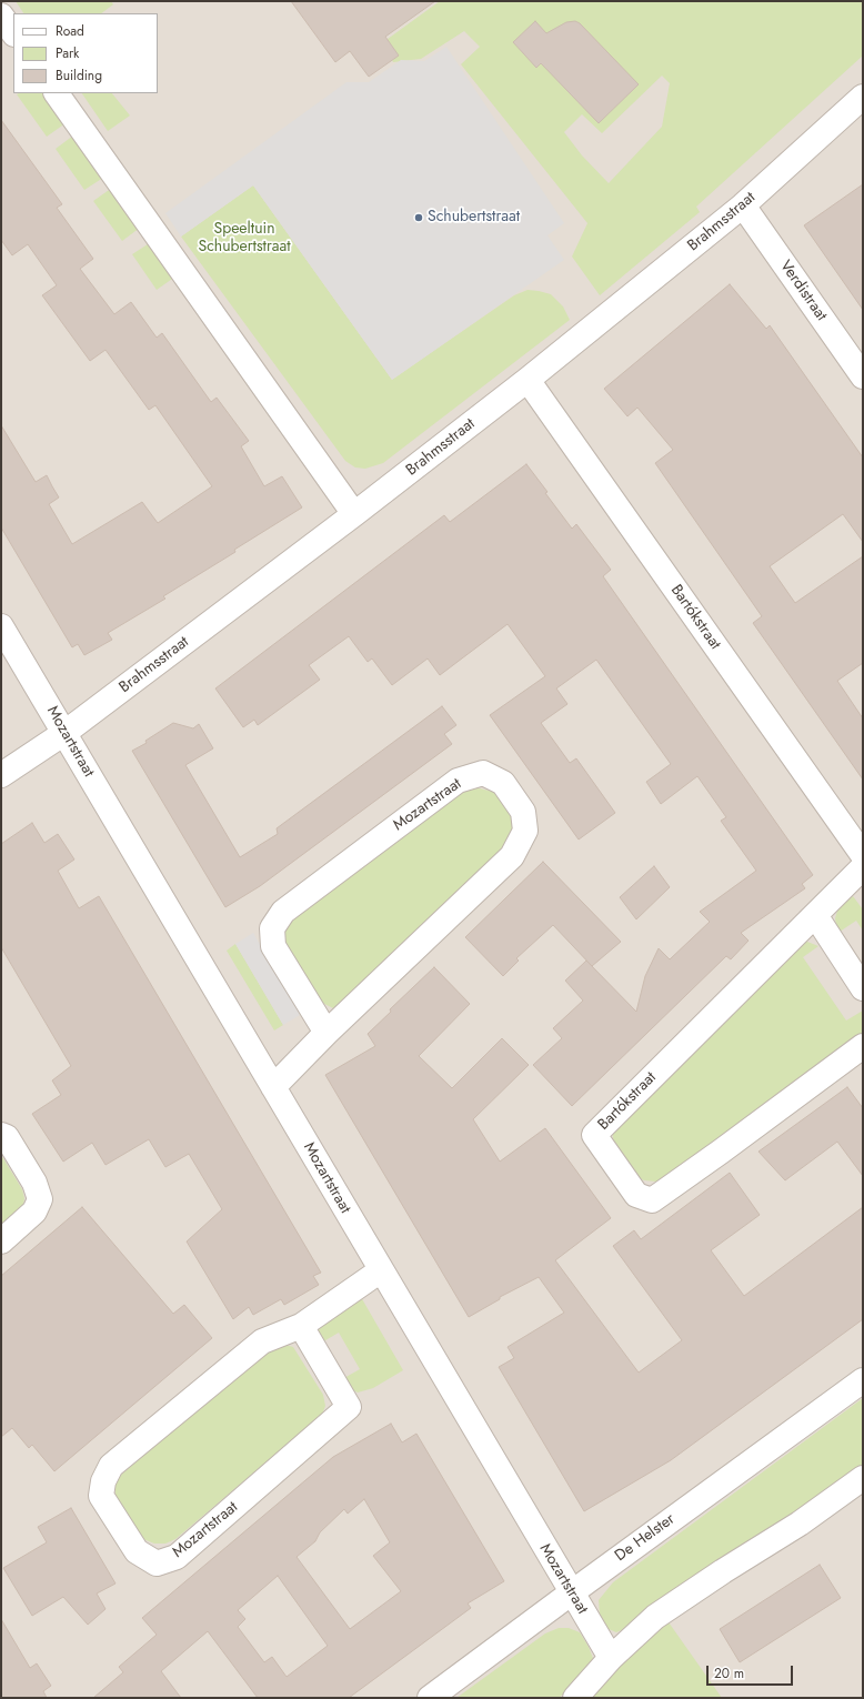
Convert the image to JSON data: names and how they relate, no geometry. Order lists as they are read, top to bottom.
{
  "streets": {
    "street": [
      "Brahmsstraat",
      "Verdistraat",
      "Bartókstraat",
      "Mozartstraat",
      "De Helster"
    ]
  },
  "crossings": [
    ["Brahmsstraat", "Verdistraat"],
    ["Brahmsstraat", "Bartókstraat"],
    ["Brahmsstraat", "Mozartstraat"],
    ["Mozartstraat", "De Helster"]
  ],
  "parks": ["Speeltuin Schubertstraat"],
  "places": ["Schubertstraat"],
  "legend": ["Road", "Park", "Building"],
  "scale_bar": "20 m"
}
